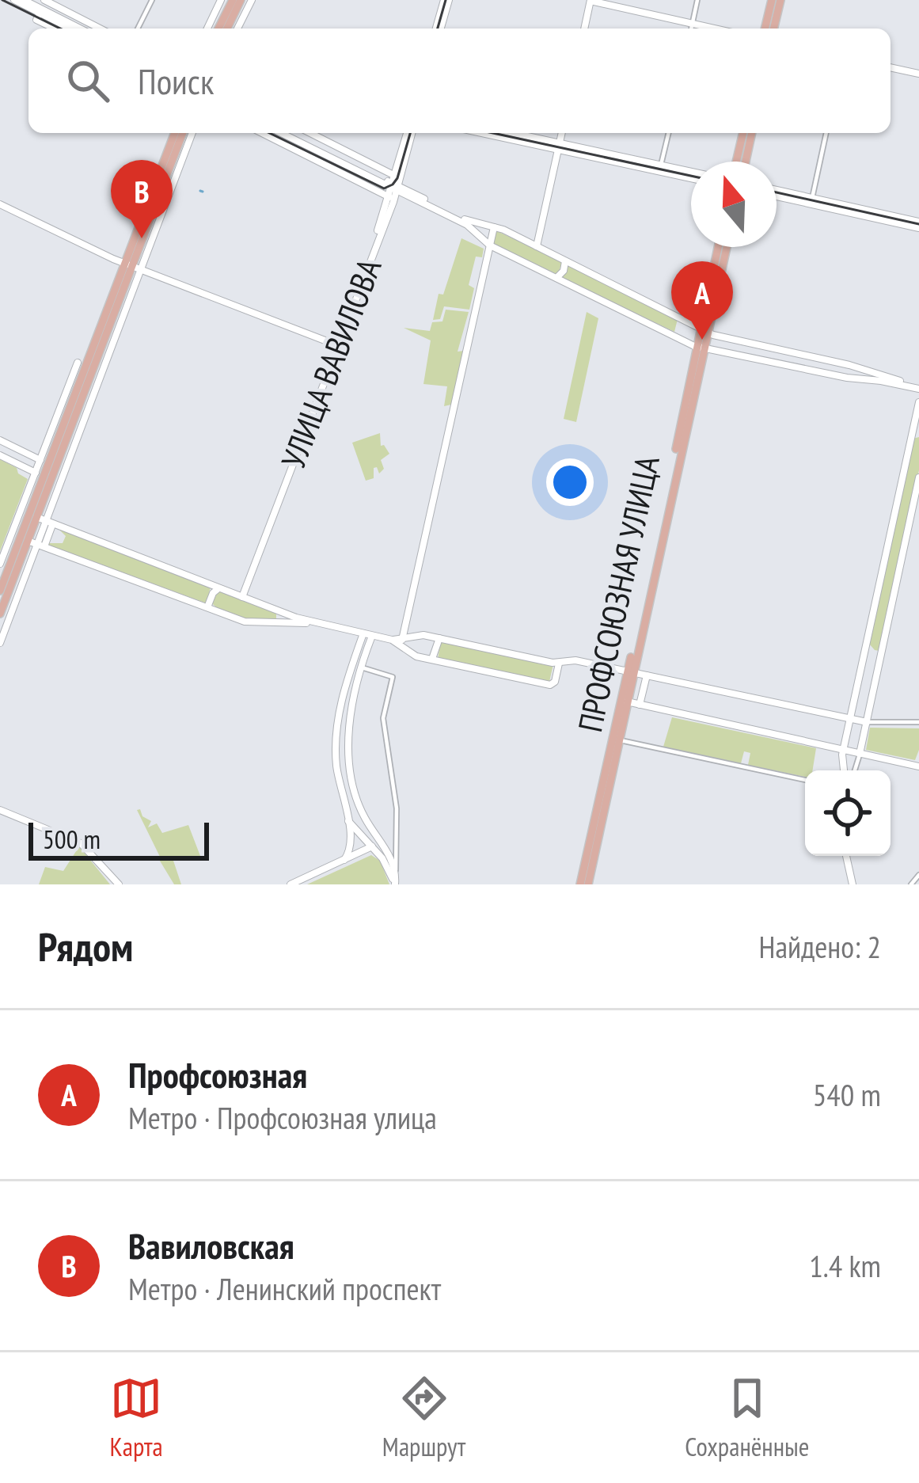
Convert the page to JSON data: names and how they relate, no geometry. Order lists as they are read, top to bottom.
{
  "streets": {
    "main road": ["ПРОФСОЮЗНАЯ УЛИЦА"],
    "street": ["УЛИЦА ВАВИЛОВА"]
  },
  "scale_bar": "500 m",
  "north": "top",
  "page": {
    "search": "Поиск",
    "pins": ["B", "A"],
    "scale": "500 m",
    "heading": ["Рядом", "Найдено: 2"],
    "list": [
      {
        "mark": "A",
        "name": "Профсоюзная",
        "note": "Метро · Профсоюзная улица",
        "value": "540 m"
      },
      {
        "mark": "B",
        "name": "Вавиловская",
        "note": "Метро · Ленинский проспект",
        "value": "1.4 km"
      }
    ],
    "nav": ["Карта", "Маршрут", "Сохранённые"]
  }
}
